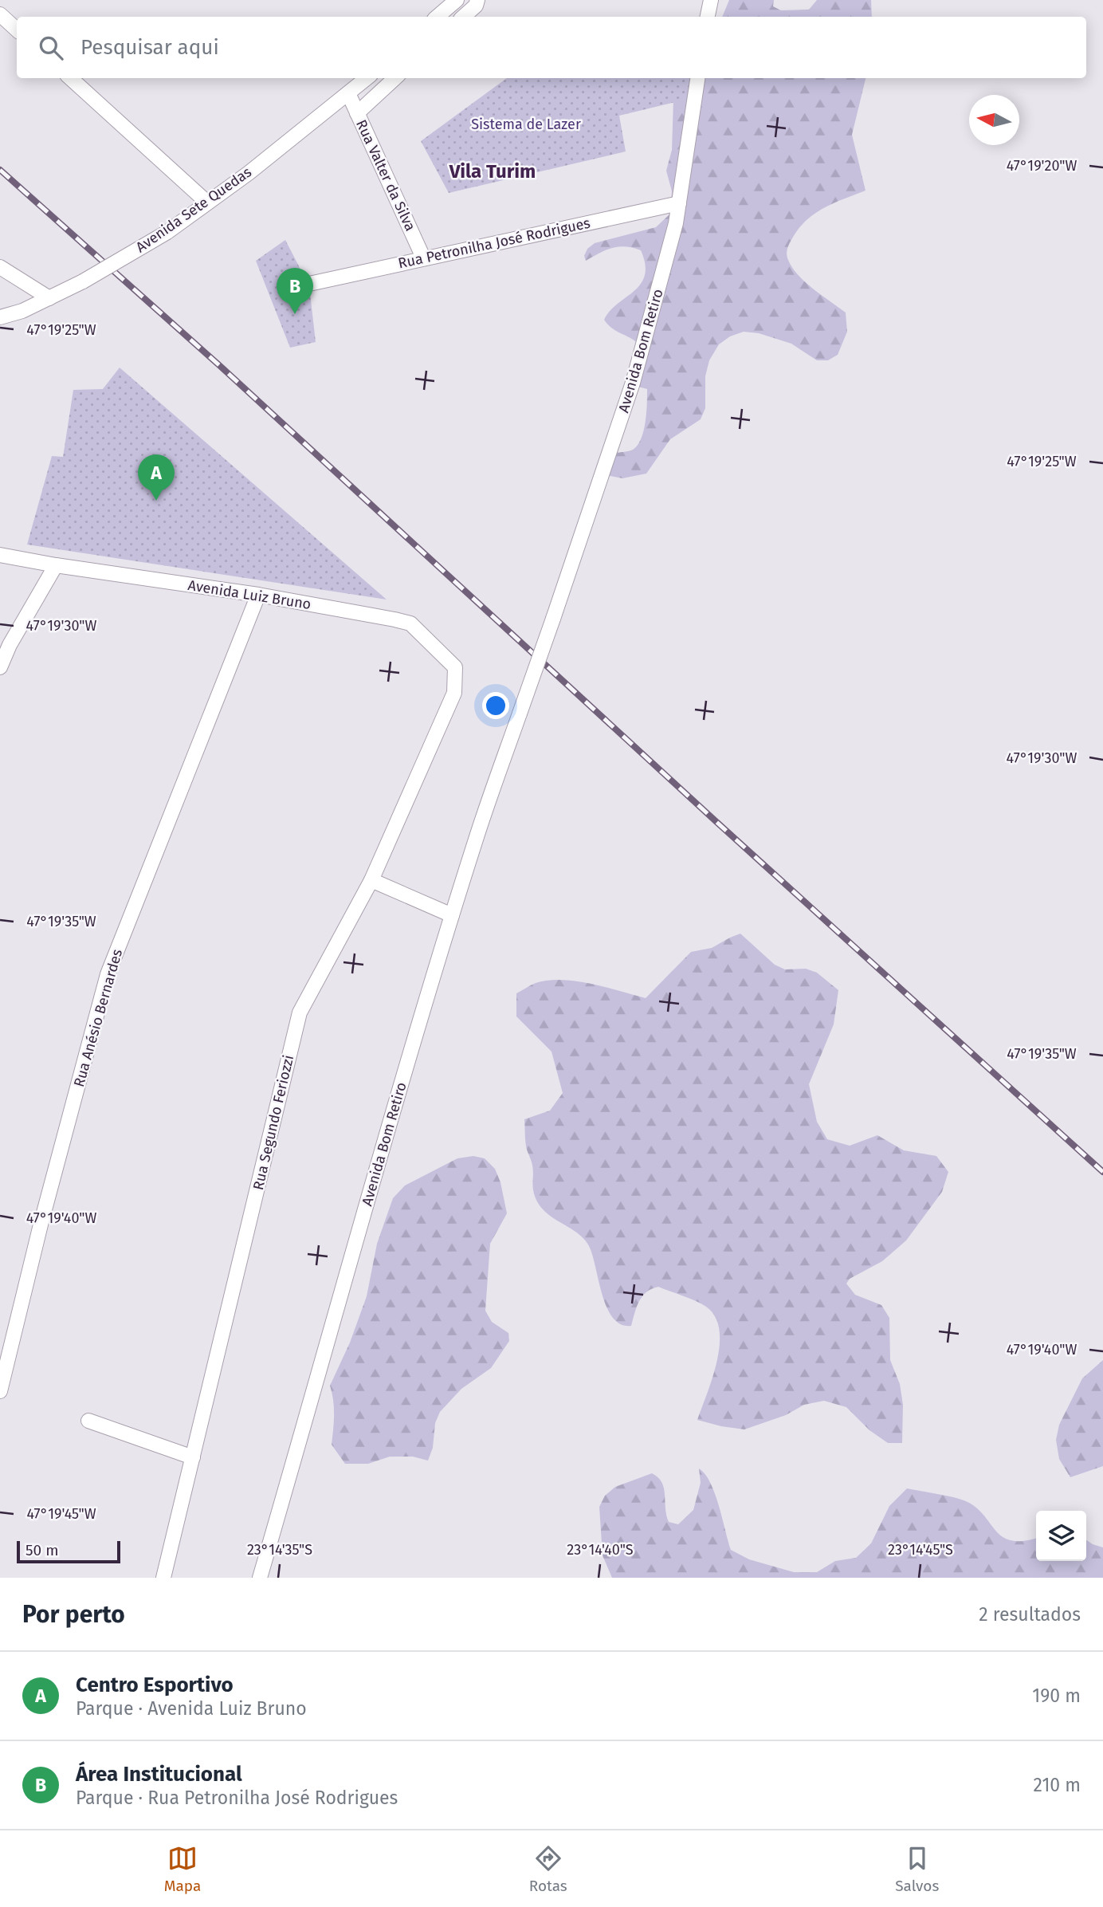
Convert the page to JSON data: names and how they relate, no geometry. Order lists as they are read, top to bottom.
{
  "streets": {
    "street": [
      "Rua Valter da Silva",
      "Avenida Sete Quedas",
      "Rua Petronilha José Rodrigues",
      "Avenida Bom Retiro",
      "Avenida Luiz Bruno",
      "Rua Anésio Bernardes",
      "Rua Segundo Feriozzi"
    ]
  },
  "crossings": [
    ["Rua Valter da Silva", "Avenida Sete Quedas"],
    ["Rua Valter da Silva", "Rua Petronilha José Rodrigues"],
    ["Rua Petronilha José Rodrigues", "Avenida Bom Retiro"],
    ["Avenida Luiz Bruno", "Rua Anésio Bernardes"],
    ["Avenida Luiz Bruno", "Rua Segundo Feriozzi"]
  ],
  "districts": ["Vila Turim"],
  "parks": ["Sistema de Lazer"],
  "scale_bar": "50 m",
  "north": "left",
  "page": {
    "search": "Pesquisar aqui",
    "pins": ["B", "A"],
    "scale": "50 m",
    "heading": ["Por perto", "2 resultados"],
    "list": [
      {
        "mark": "A",
        "name": "Centro Esportivo",
        "note": "Parque · Avenida Luiz Bruno",
        "value": "190 m"
      },
      {
        "mark": "B",
        "name": "Área Institucional",
        "note": "Parque · Rua Petronilha José Rodrigues",
        "value": "210 m"
      }
    ],
    "nav": ["Mapa", "Rotas", "Salvos"]
  },
  "coordinates": [
    "47°19'20\"W",
    "47°19'25\"W",
    "47°19'30\"W",
    "47°19'35\"W",
    "47°19'40\"W",
    "47°19'45\"W",
    "23°14'35\"S",
    "23°14'40\"S",
    "23°14'45\"S"
  ]
}
